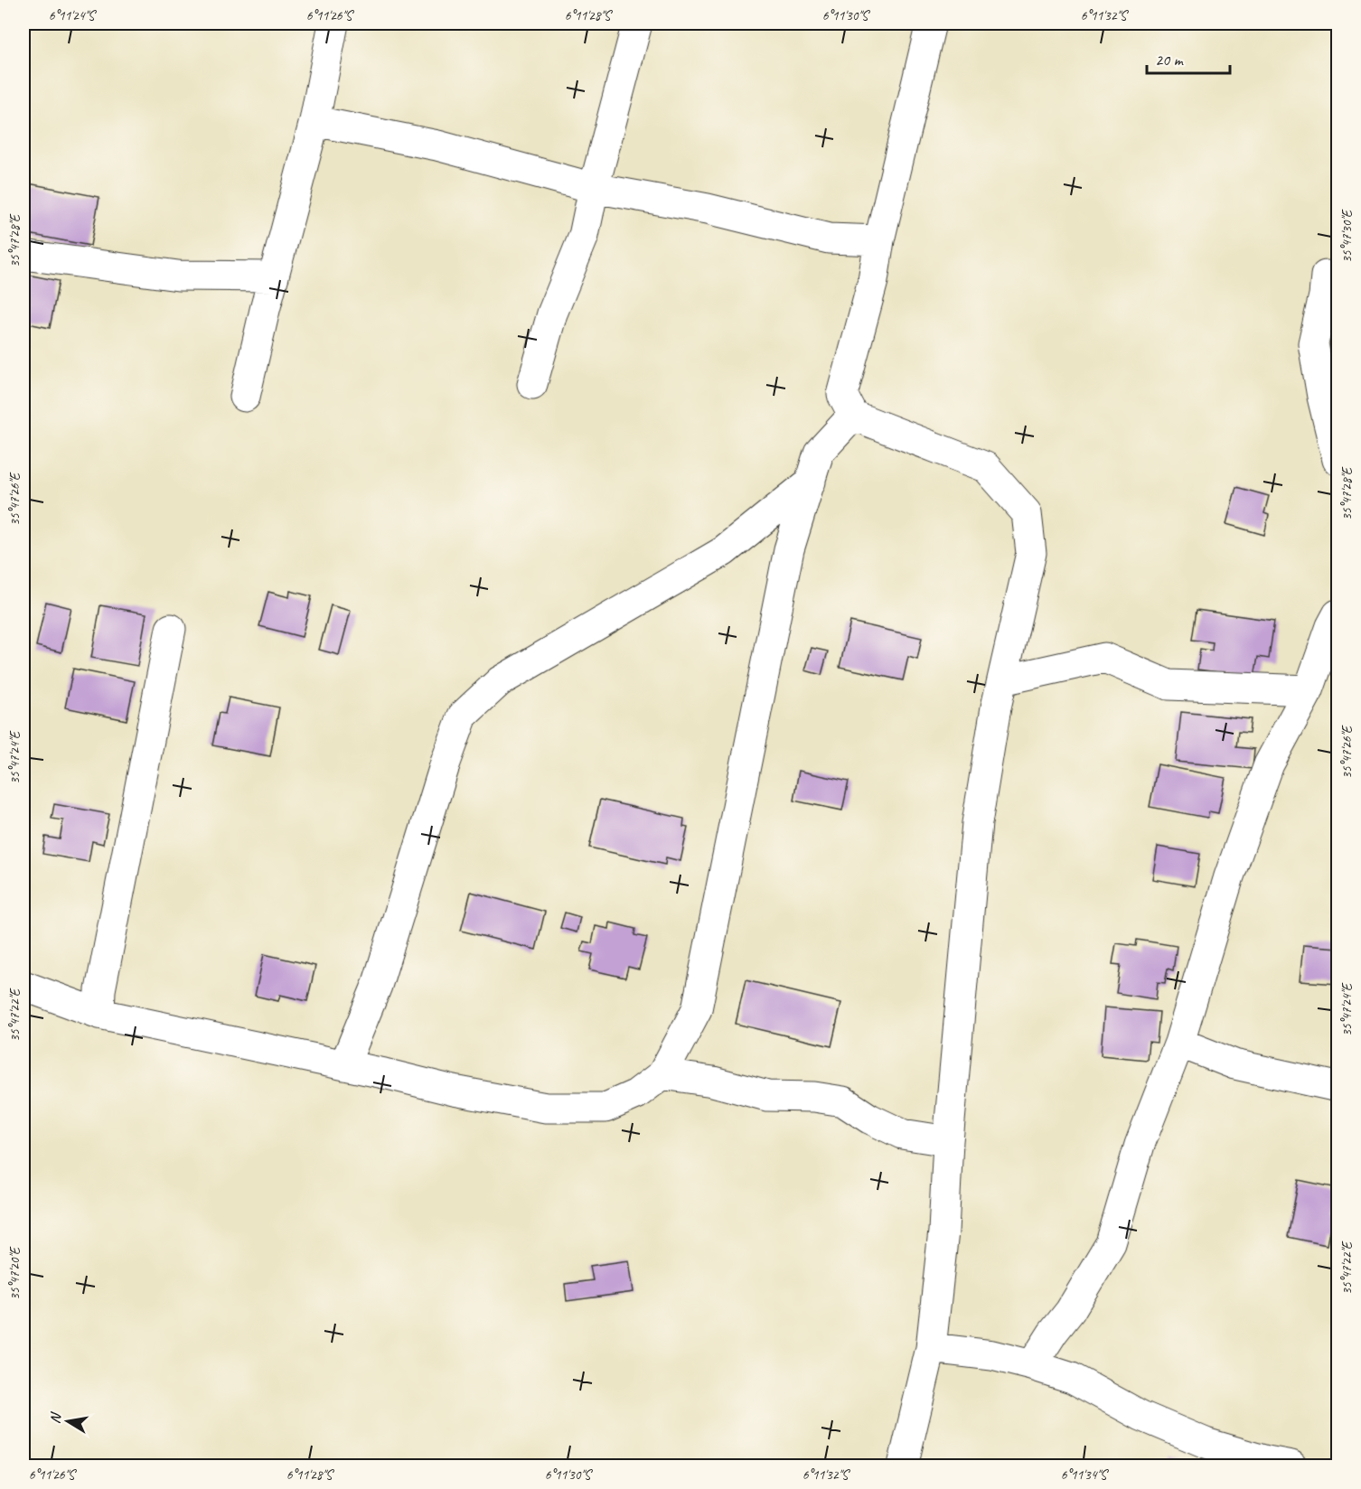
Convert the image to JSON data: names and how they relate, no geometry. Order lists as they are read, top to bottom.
{
  "scale_bar": "20 m",
  "north": "left",
  "coordinates": [
    "6°11'24\"S",
    "6°11'26\"S",
    "6°11'28\"S",
    "6°11'30\"S",
    "6°11'32\"S",
    "35°47'30\"E",
    "35°47'28\"E",
    "35°47'26\"E",
    "35°47'24\"E",
    "35°47'22\"E",
    "35°47'20\"E",
    "6°11'34\"S"
  ]
}
